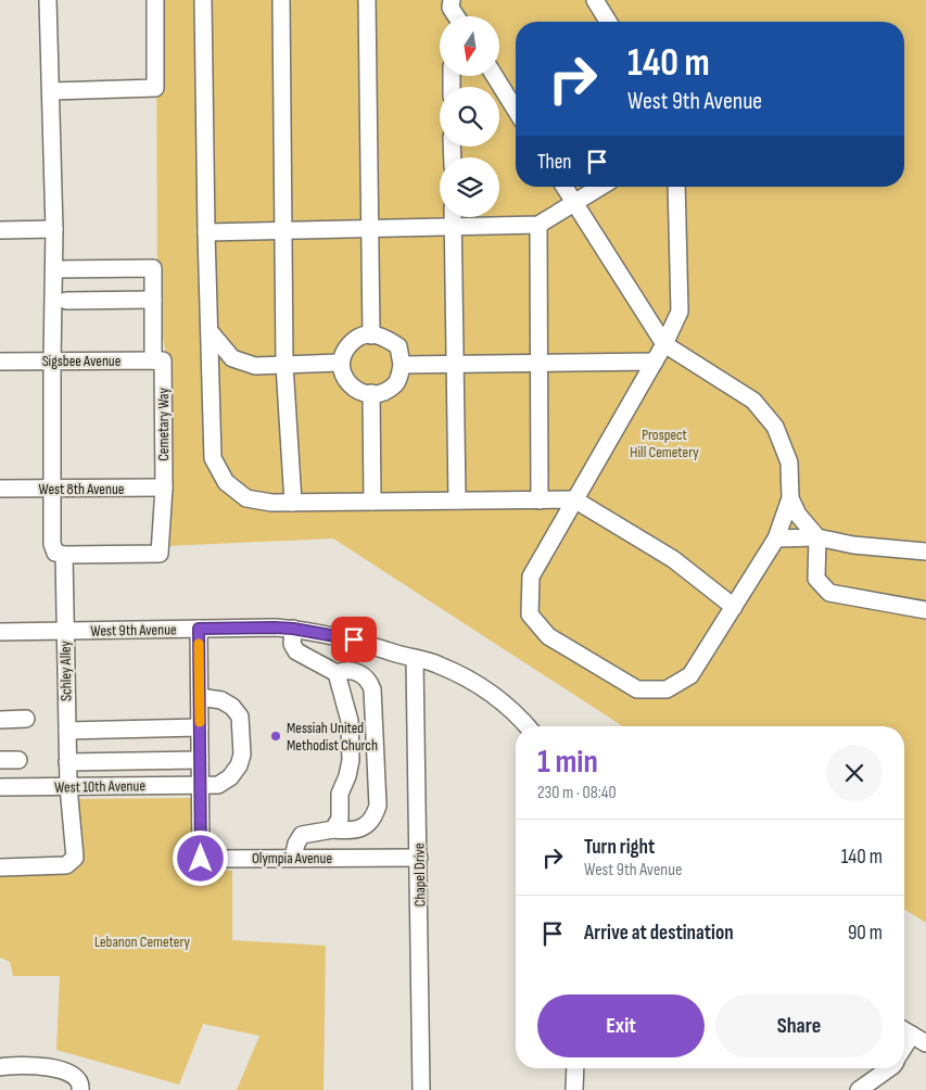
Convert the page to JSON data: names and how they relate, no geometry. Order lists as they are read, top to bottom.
{
  "streets": {
    "street": [
      "Sigsbee Avenue",
      "Cemetary Way",
      "West 8th Avenue",
      "West 9th Avenue",
      "Schley Alley",
      "West 10th Avenue",
      "Olympia Avenue",
      "Chapel Drive"
    ]
  },
  "crossings": [
    ["Sigsbee Avenue", "Cemetary Way"],
    ["Cemetary Way", "West 8th Avenue"],
    ["Cemetary Way", "Schley Alley"],
    ["West 9th Avenue", "Schley Alley"],
    ["West 9th Avenue", "Olympia Avenue"],
    ["West 9th Avenue", "Chapel Drive"],
    ["Schley Alley", "West 10th Avenue"],
    ["West 10th Avenue", "Olympia Avenue"],
    ["Olympia Avenue", "Chapel Drive"]
  ],
  "parks": ["Prospect Hill Cemetery", "Lebanon Cemetery"],
  "places": ["Messiah United Methodist Church"],
  "north": "bottom",
  "page": {
    "turn": ["140 m", "West 9th Avenue"],
    "then": "Then",
    "heading": ["1 min", "230 m · 08:40"],
    "list": [
      {
        "name": "Turn right",
        "note": "West 9th Avenue",
        "value": "140 m"
      },
      {
        "name": "Arrive at destination",
        "value": "90 m"
      }
    ],
    "buttons": ["Exit", "Share"]
  }
}
